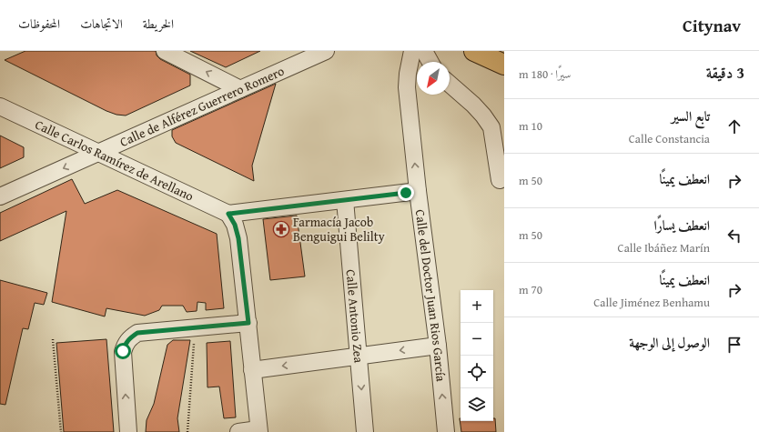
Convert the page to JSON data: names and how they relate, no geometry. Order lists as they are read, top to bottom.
{
  "streets": {
    "street": [
      "Calle de Alférez Guerrero Romero",
      "Calle Carlos Ramírez de Arellano",
      "Calle del Doctor Juan Rios García",
      "Calle Antonio Zea"
    ]
  },
  "crossings": [
    ["Calle de Alférez Guerrero Romero", "Calle Carlos Ramírez de Arellano"]
  ],
  "one_way": ["Calle del Doctor Juan Rios García"],
  "places": {
    "pharmacy": ["Farmacía Jacob Benguigui Belilty"]
  },
  "north": "bottom left",
  "page": {
    "header": "Citynav",
    "nav": ["الخريطة", "الاتجاهات", "المحفوظات"],
    "heading": ["3 دقيقة", "سيرًا · 180 m"],
    "list": [
      ["تابع السير", "Calle Constancia", "10 m"],
      ["انعطف يمينًا", "50 m"],
      ["انعطف يسارًا", "Calle Ibáñez Marín", "50 m"],
      ["انعطف يمينًا", "Calle Jiménez Benhamu", "70 m"],
      "الوصول إلى الوجهة"
    ],
    "map_buttons": ["+", "−"]
  }
}
